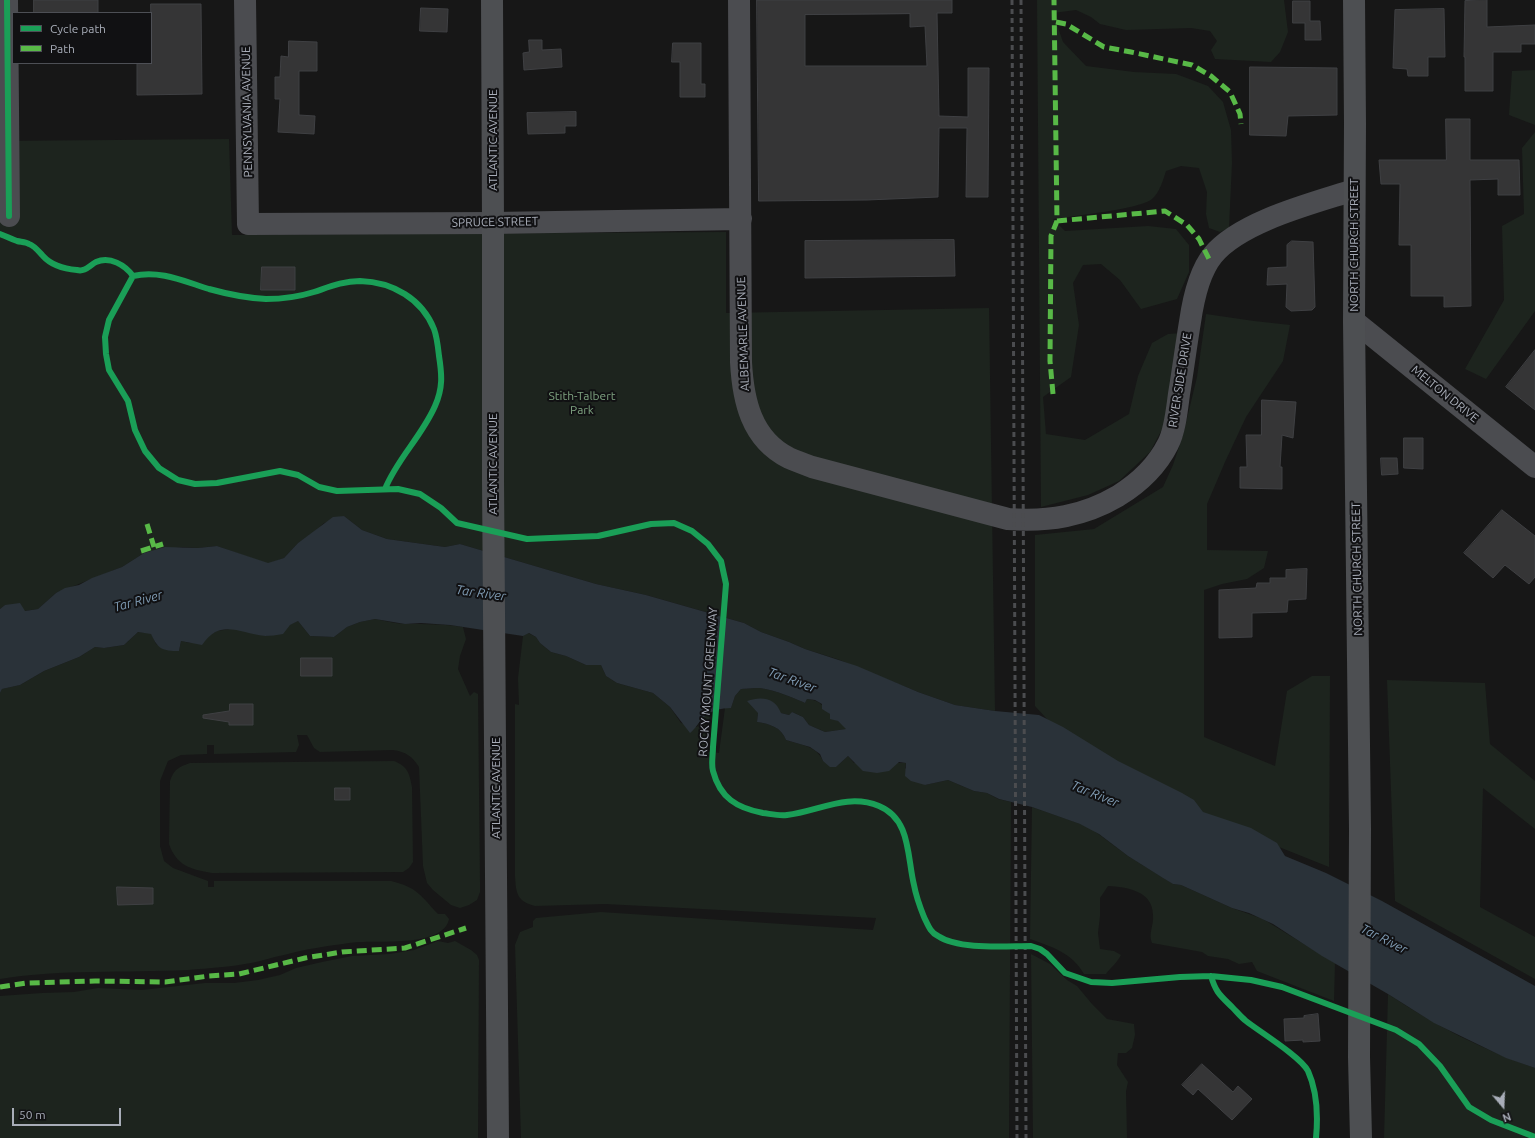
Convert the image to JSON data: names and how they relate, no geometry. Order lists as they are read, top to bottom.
{
  "streets": {
    "main road": ["ATLANTIC AVENUE", "NORTH CHURCH STREET"],
    "street": [
      "PENNSYLVANIA AVENUE",
      "SPRUCE STREET",
      "ALBEMARLE AVENUE",
      "RIVER SIDE DRIVE",
      "MELTON DRIVE"
    ],
    "cycle path": ["ROCKY MOUNT GREENWAY"]
  },
  "crossings": [
    ["PENNSYLVANIA AVENUE", "SPRUCE STREET"],
    ["ATLANTIC AVENUE", "SPRUCE STREET"],
    ["SPRUCE STREET", "ALBEMARLE AVENUE"],
    ["NORTH CHURCH STREET", "RIVER SIDE DRIVE"],
    ["NORTH CHURCH STREET", "MELTON DRIVE"],
    ["ALBEMARLE AVENUE", "RIVER SIDE DRIVE"]
  ],
  "water": ["Tar River"],
  "parks": ["Stith-Talbert Park"],
  "legend": ["Cycle path", "Path"],
  "scale_bar": "50 m",
  "north": "bottom"
}
